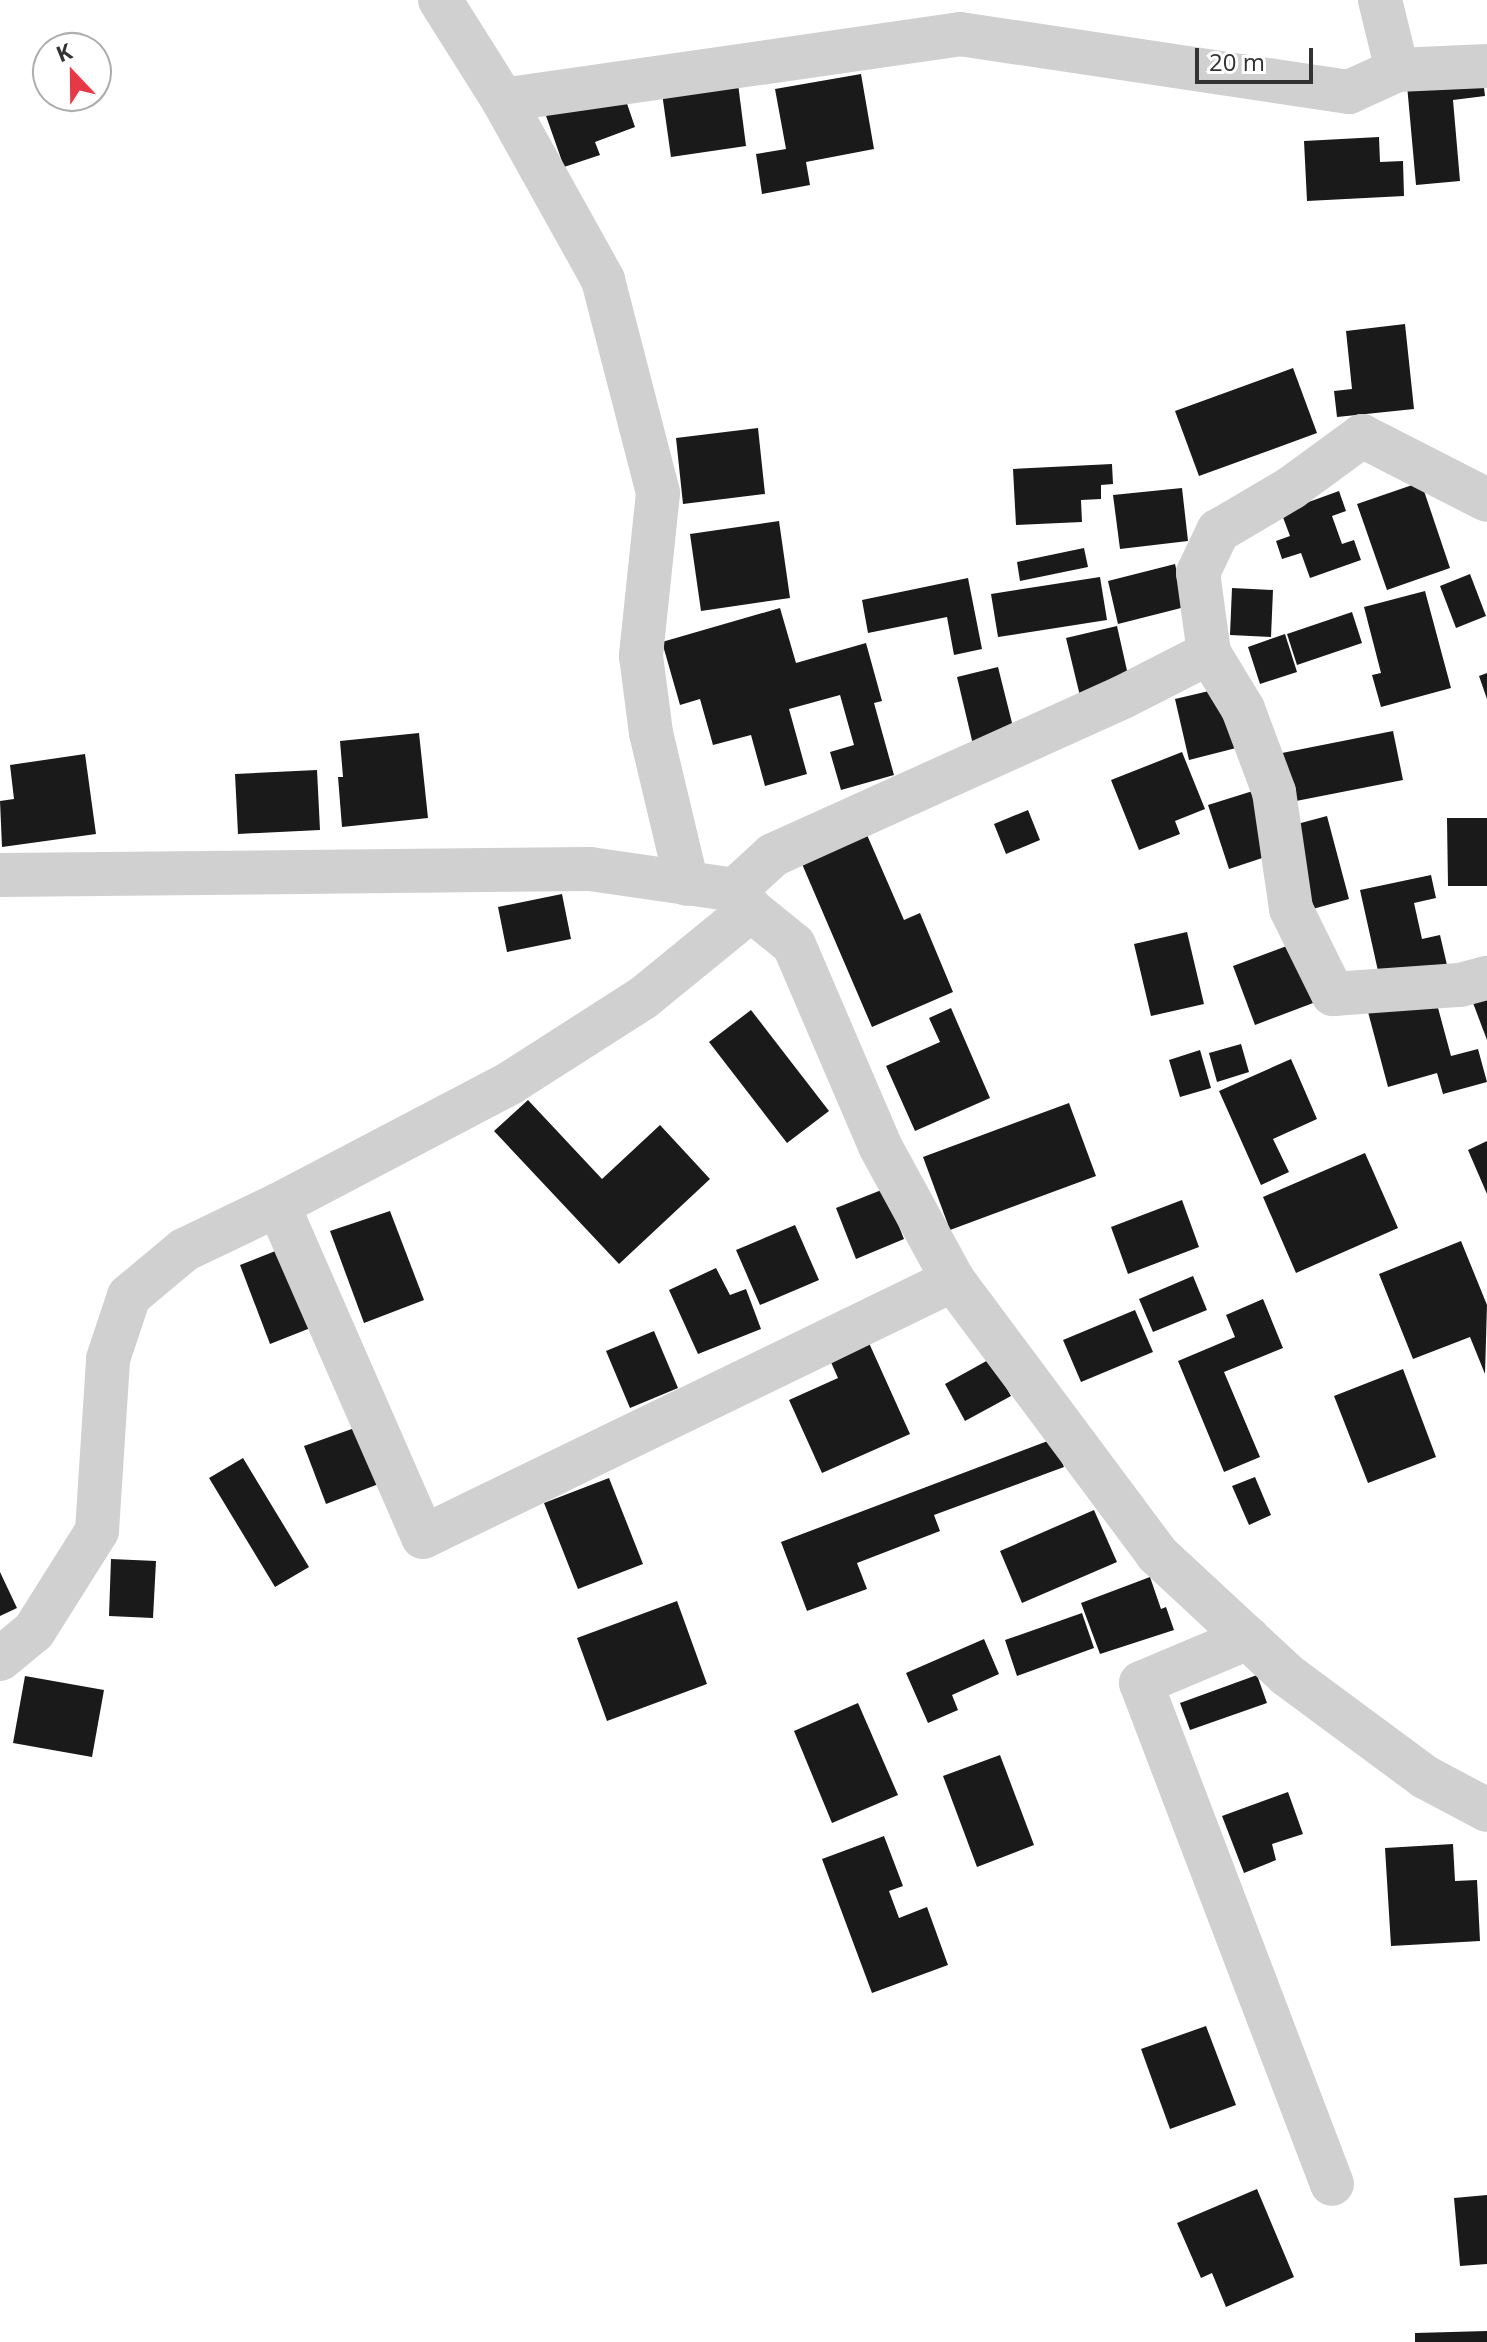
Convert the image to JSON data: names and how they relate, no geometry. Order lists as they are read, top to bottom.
{
  "scale_bar": "20 m",
  "north": "top"
}
